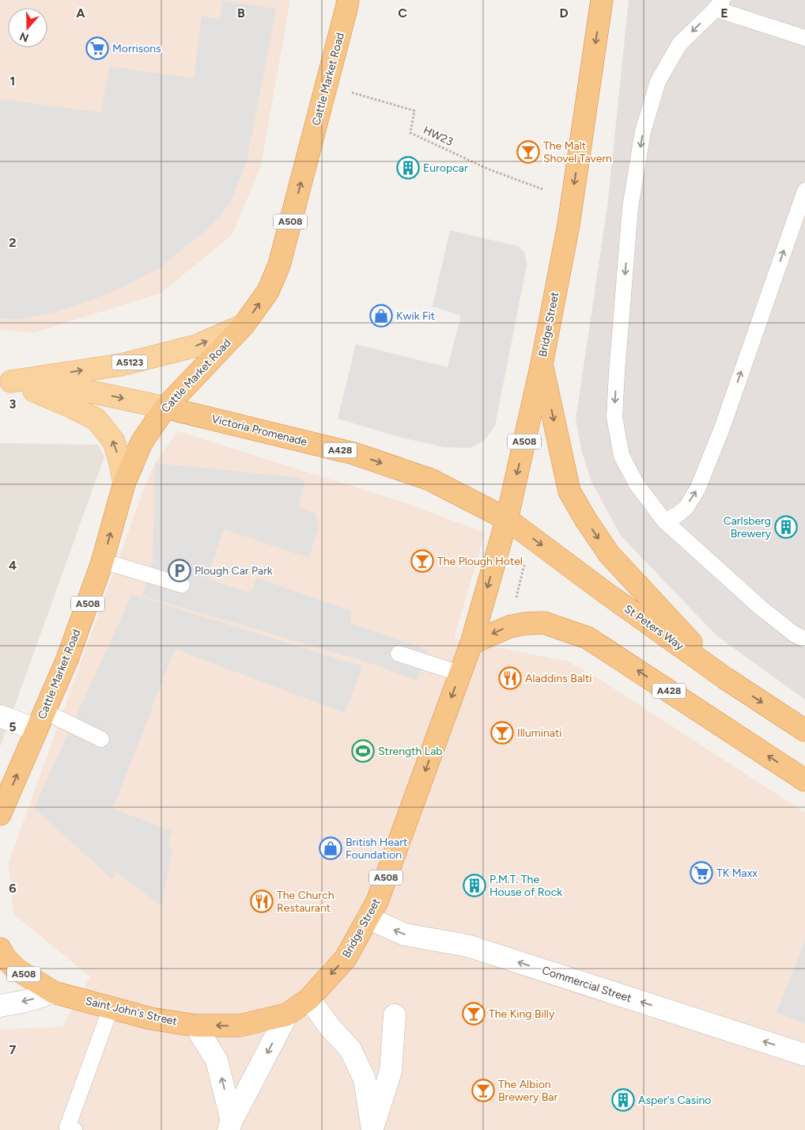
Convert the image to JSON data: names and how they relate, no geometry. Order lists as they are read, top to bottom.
{
  "streets": {
    "highway": [
      "Cattle Market Road",
      "A508",
      "Bridge Street",
      "Victoria Promenade",
      "A428",
      "St Peters Way",
      "Saint John's Street"
    ],
    "main road": ["A5123"],
    "street": ["Commercial Street"],
    "path": ["HW23"]
  },
  "crossings": [
    ["Cattle Market Road", "HW23"],
    ["Cattle Market Road", "A5123"],
    ["Cattle Market Road", "Victoria Promenade"],
    ["A508", "Saint John's Street"],
    ["Bridge Street", "Victoria Promenade"],
    ["Bridge Street", "A428"],
    ["Bridge Street", "St Peters Way"],
    ["Bridge Street", "Commercial Street"],
    ["Bridge Street", "Saint John's Street"],
    ["A5123", "Victoria Promenade"],
    ["Victoria Promenade", "St Peters Way"]
  ],
  "one_way": [
    "Cattle Market Road",
    "Bridge Street",
    "Victoria Promenade",
    "Commercial Street",
    "Saint John's Street"
  ],
  "places": {
    "supermarket": ["Morrisons", "TK Maxx"],
    "bar": [
      "The Malt Shovel Tavern",
      "The Plough Hotel",
      "Illuminati",
      "The King Billy",
      "The Albion Brewery Bar"
    ],
    "building": [
      "Europcar",
      "Carlsberg Brewery",
      "P.M.T. The House of Rock",
      "Asper's Casino"
    ],
    "shop": ["Kwik Fit", "British Heart Foundation"],
    "parking": ["Plough Car Park"],
    "restaurant": ["Aladdins Balti", "The Church Restaurant"],
    "sports": ["Strength Lab"]
  },
  "north": "bottom",
  "grid": {
    "columns": [
      "A",
      "B",
      "C",
      "D",
      "E"
    ],
    "rows": [
      "1",
      "2",
      "3",
      "4",
      "5",
      "6",
      "7"
    ]
  }
}
